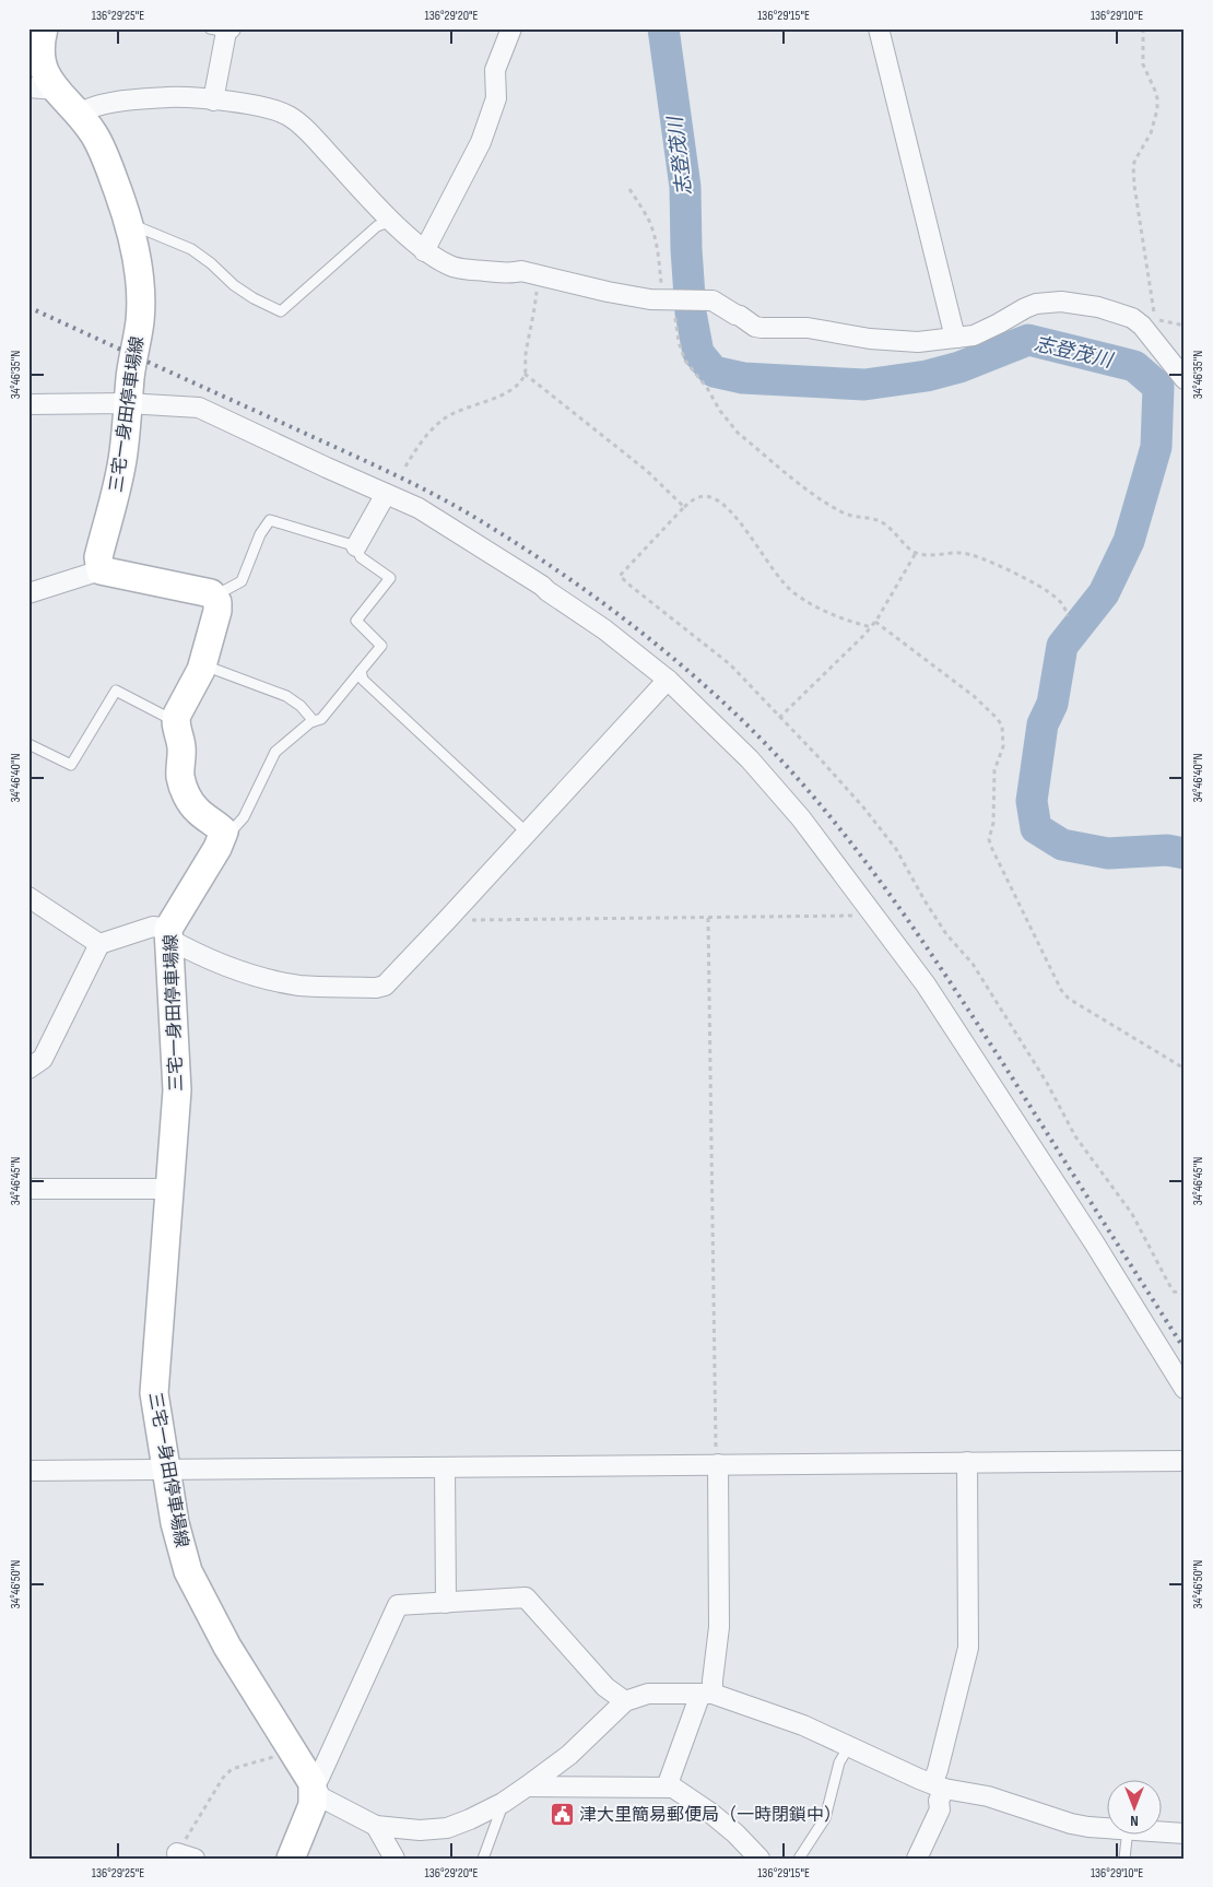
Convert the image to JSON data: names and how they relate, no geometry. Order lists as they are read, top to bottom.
{
  "streets": {
    "main road": ["三宅一身田停車場線"]
  },
  "water": ["志登茂川"],
  "places": {
    "public building": ["津大里簡易郵便局（一時閉鎖中）"]
  },
  "north": "bottom",
  "coordinates": [
    "136°29'25\"E",
    "136°29'20\"E",
    "136°29'15\"E",
    "136°29'10\"E",
    "34°46'35\"N",
    "34°46'40\"N",
    "34°46'45\"N",
    "34°46'50\"N"
  ]
}
